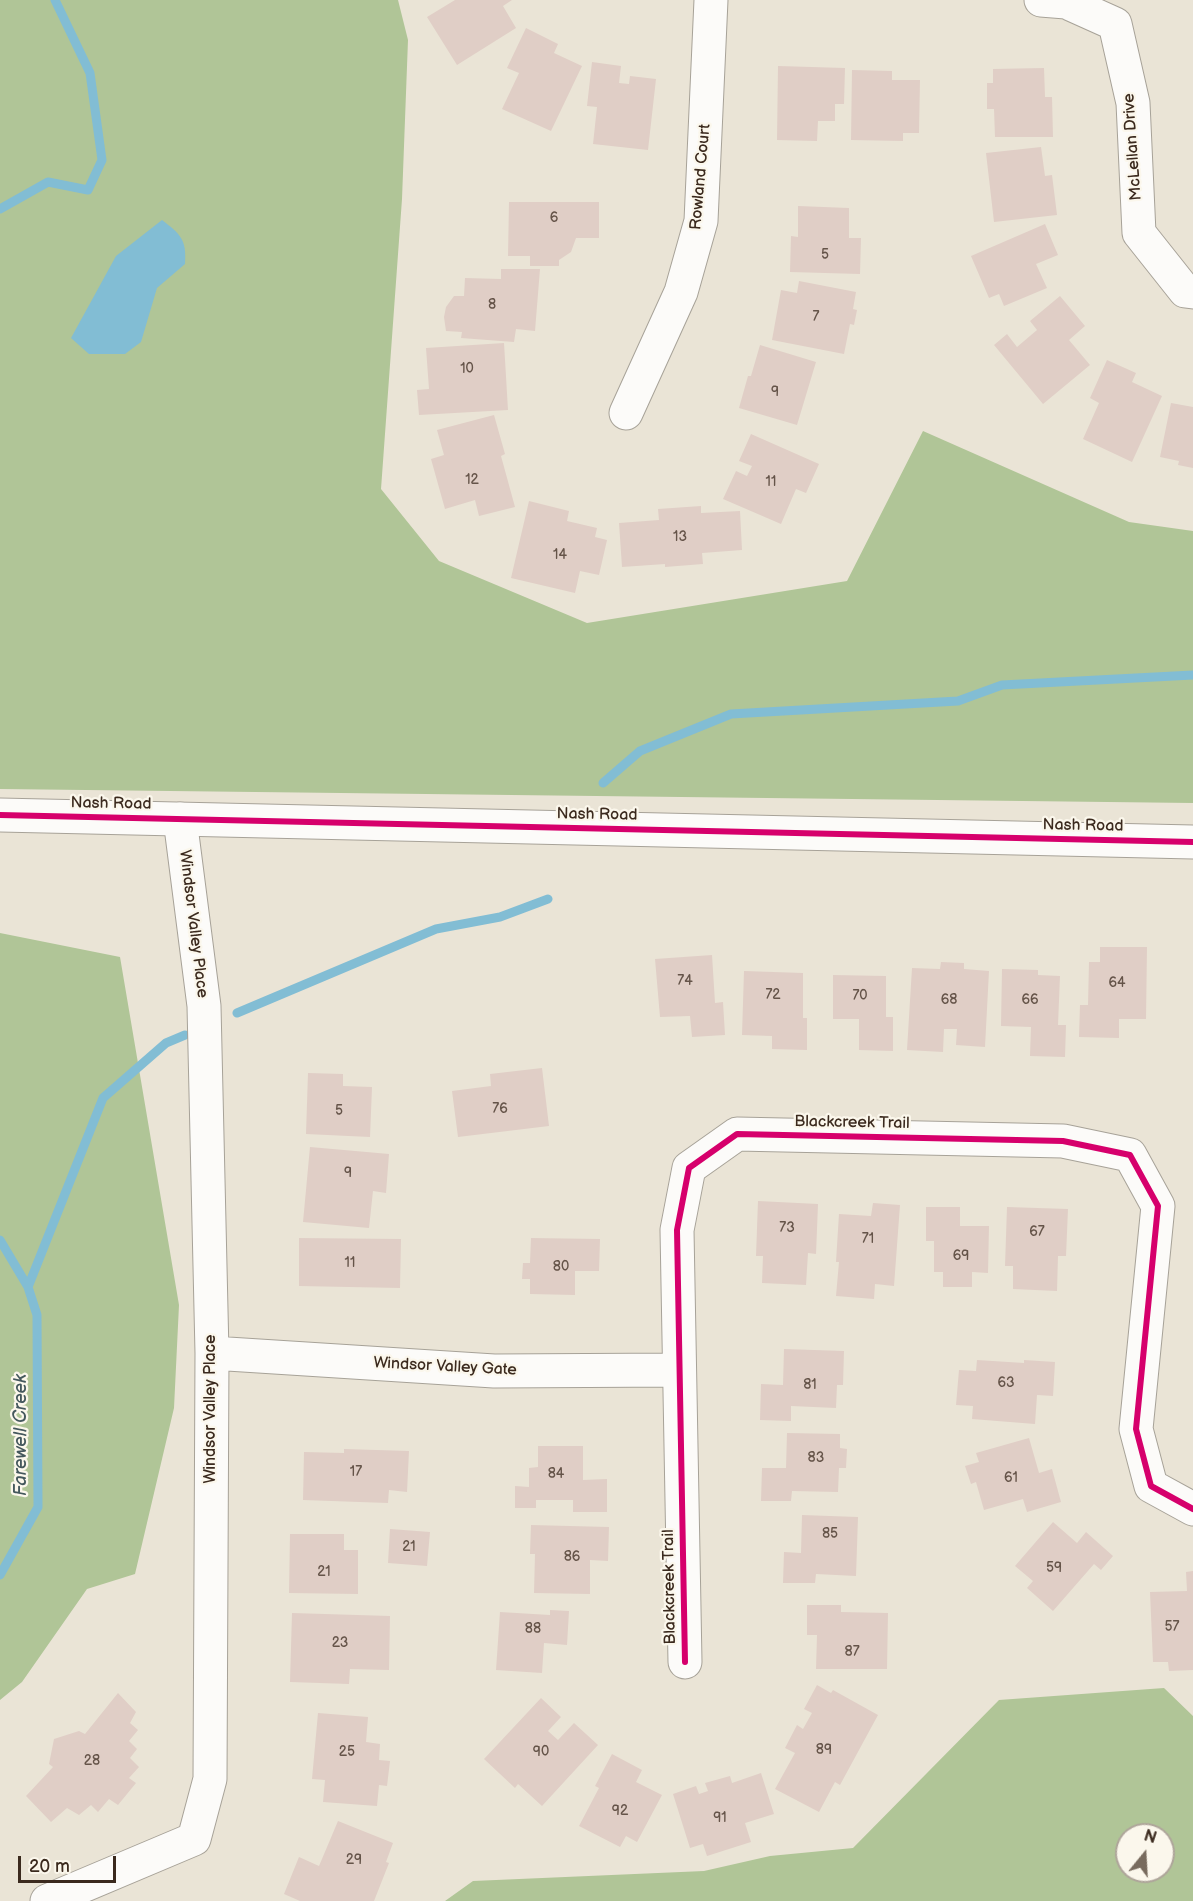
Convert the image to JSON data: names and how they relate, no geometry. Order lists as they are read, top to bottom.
{
  "streets": {
    "street": [
      "McLellan Drive",
      "Rowland Court",
      "Nash Road",
      "Windsor Valley Place",
      "Blackcreek Trail",
      "Windsor Valley Gate"
    ]
  },
  "crossings": [
    ["Nash Road", "Windsor Valley Place"],
    ["Windsor Valley Place", "Windsor Valley Gate"],
    ["Blackcreek Trail", "Windsor Valley Gate"]
  ],
  "water": ["Farewell Creek"],
  "house_numbers": [
    "6",
    "5",
    "8",
    "7",
    "10",
    "9",
    "12",
    "11",
    "13",
    "14",
    "74",
    "64",
    "72",
    "70",
    "68",
    "66",
    "76",
    "5",
    "9",
    "73",
    "67",
    "71",
    "69",
    "11",
    "80",
    "63",
    "81",
    "83",
    "17",
    "84",
    "61",
    "85",
    "21",
    "86",
    "59",
    "21",
    "57",
    "88",
    "23",
    "87",
    "89",
    "25",
    "90",
    "28",
    "92",
    "91",
    "29"
  ],
  "scale_bar": "20 m",
  "north": "top"
}
